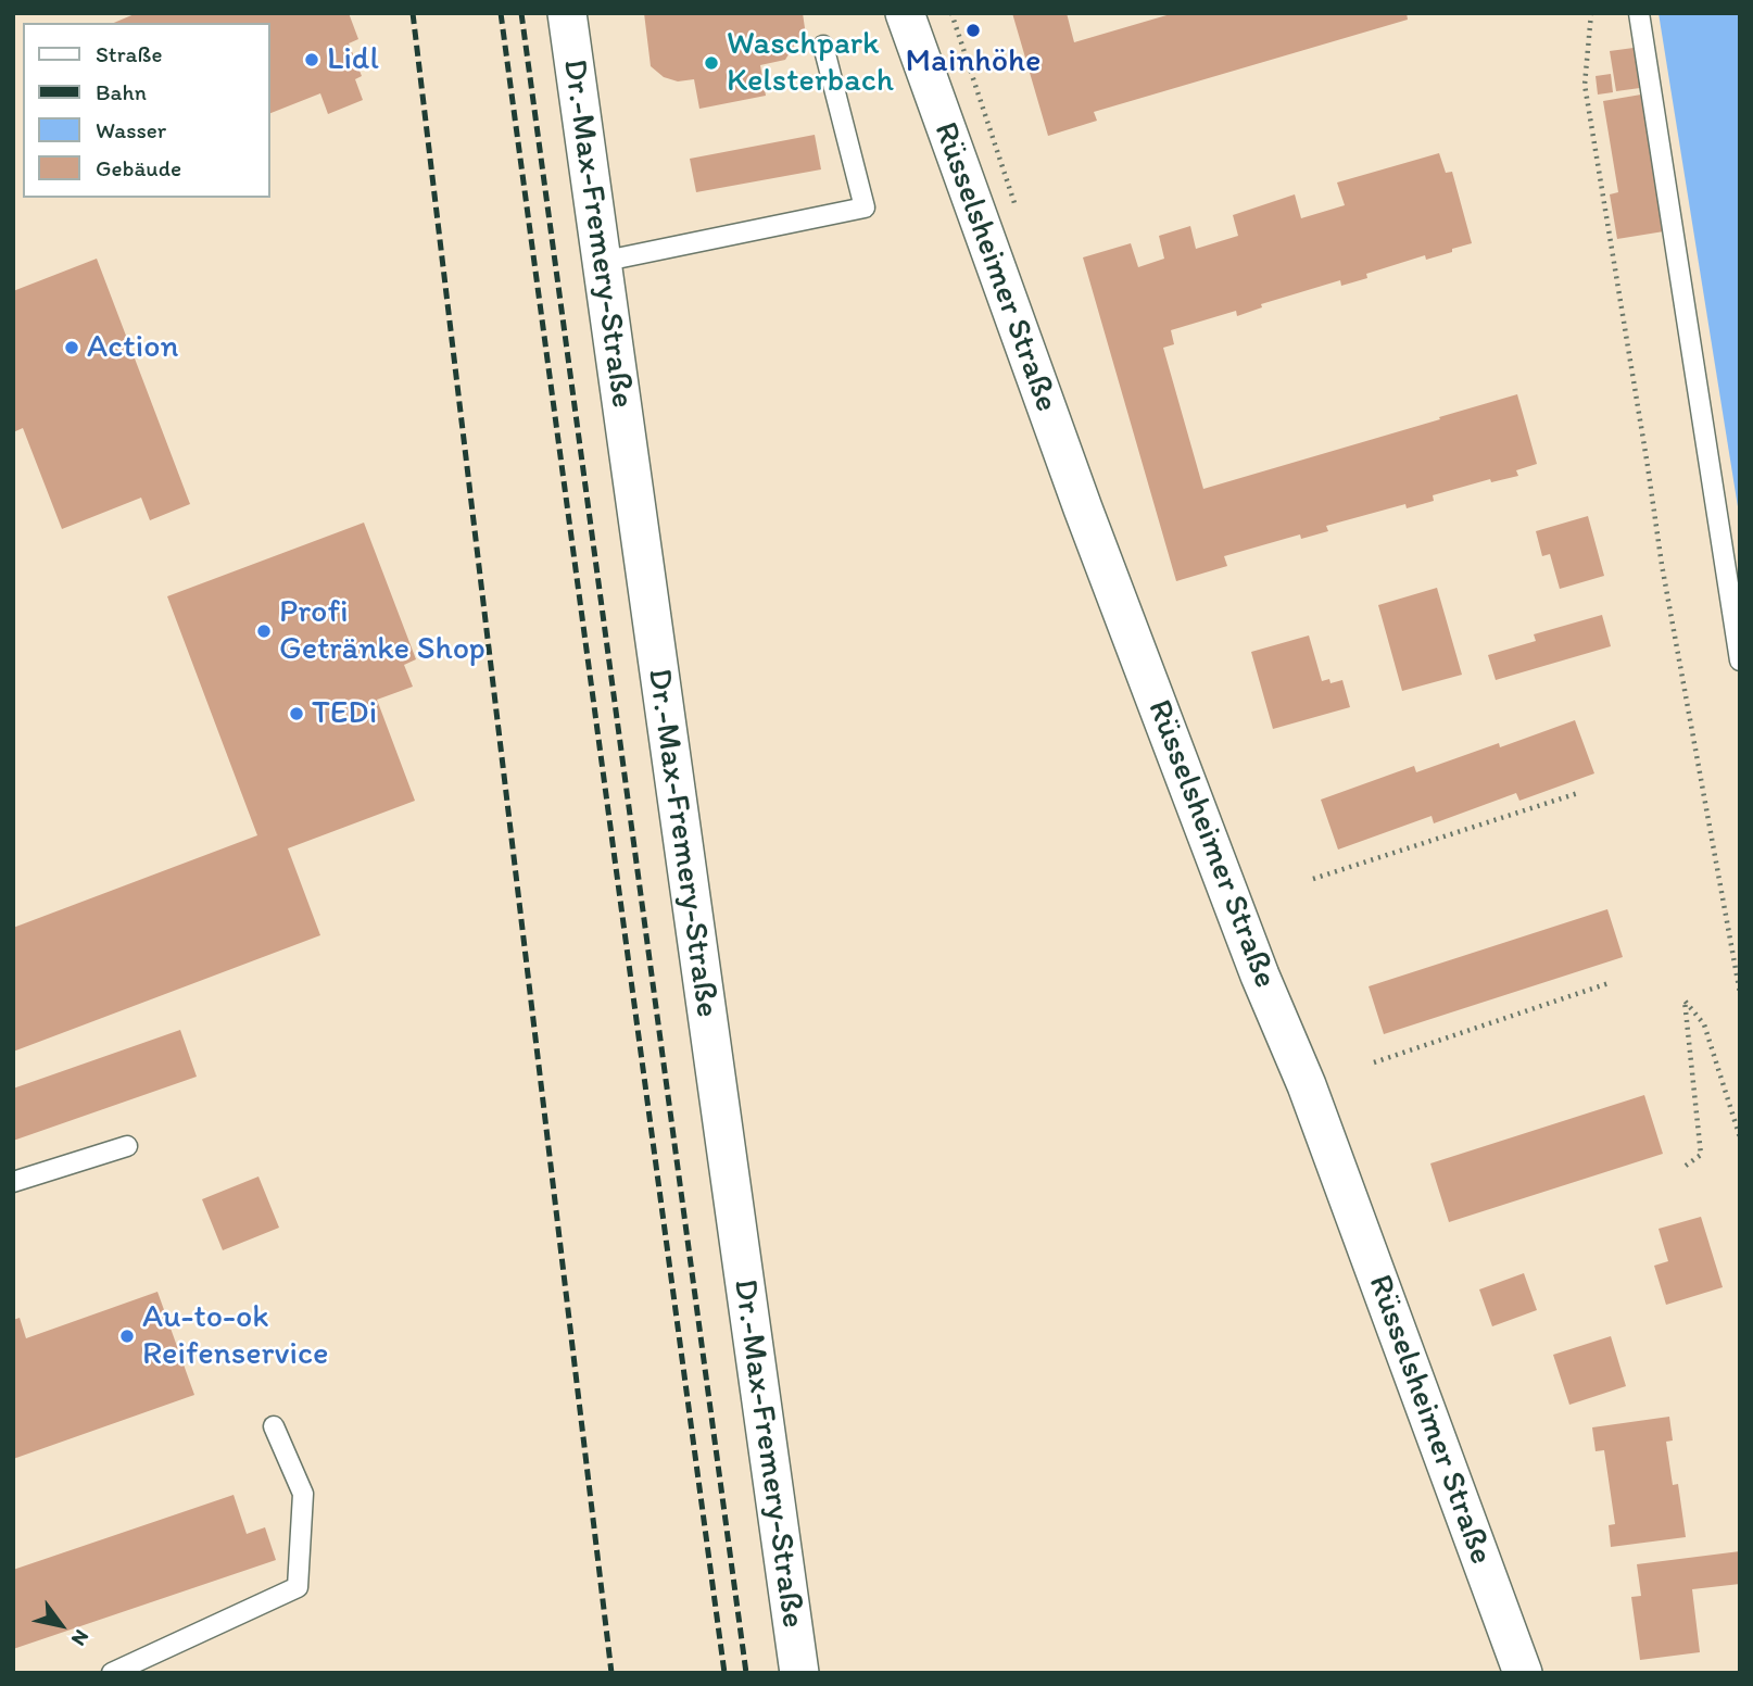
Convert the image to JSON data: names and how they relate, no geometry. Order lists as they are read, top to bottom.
{
  "streets": {
    "street": ["Dr.-Max-Fremery-Straße", "Rüsselsheimer Straße"]
  },
  "places": [
    "Mainhöhe",
    "Lidl",
    "Waschpark Kelsterbach",
    "Action",
    "Profi Getränke Shop",
    "TEDi",
    "Au-to-ok Reifenservice"
  ],
  "legend": [
    "Straße",
    "Bahn",
    "Wasser",
    "Gebäude"
  ],
  "north": "bottom right"
}
